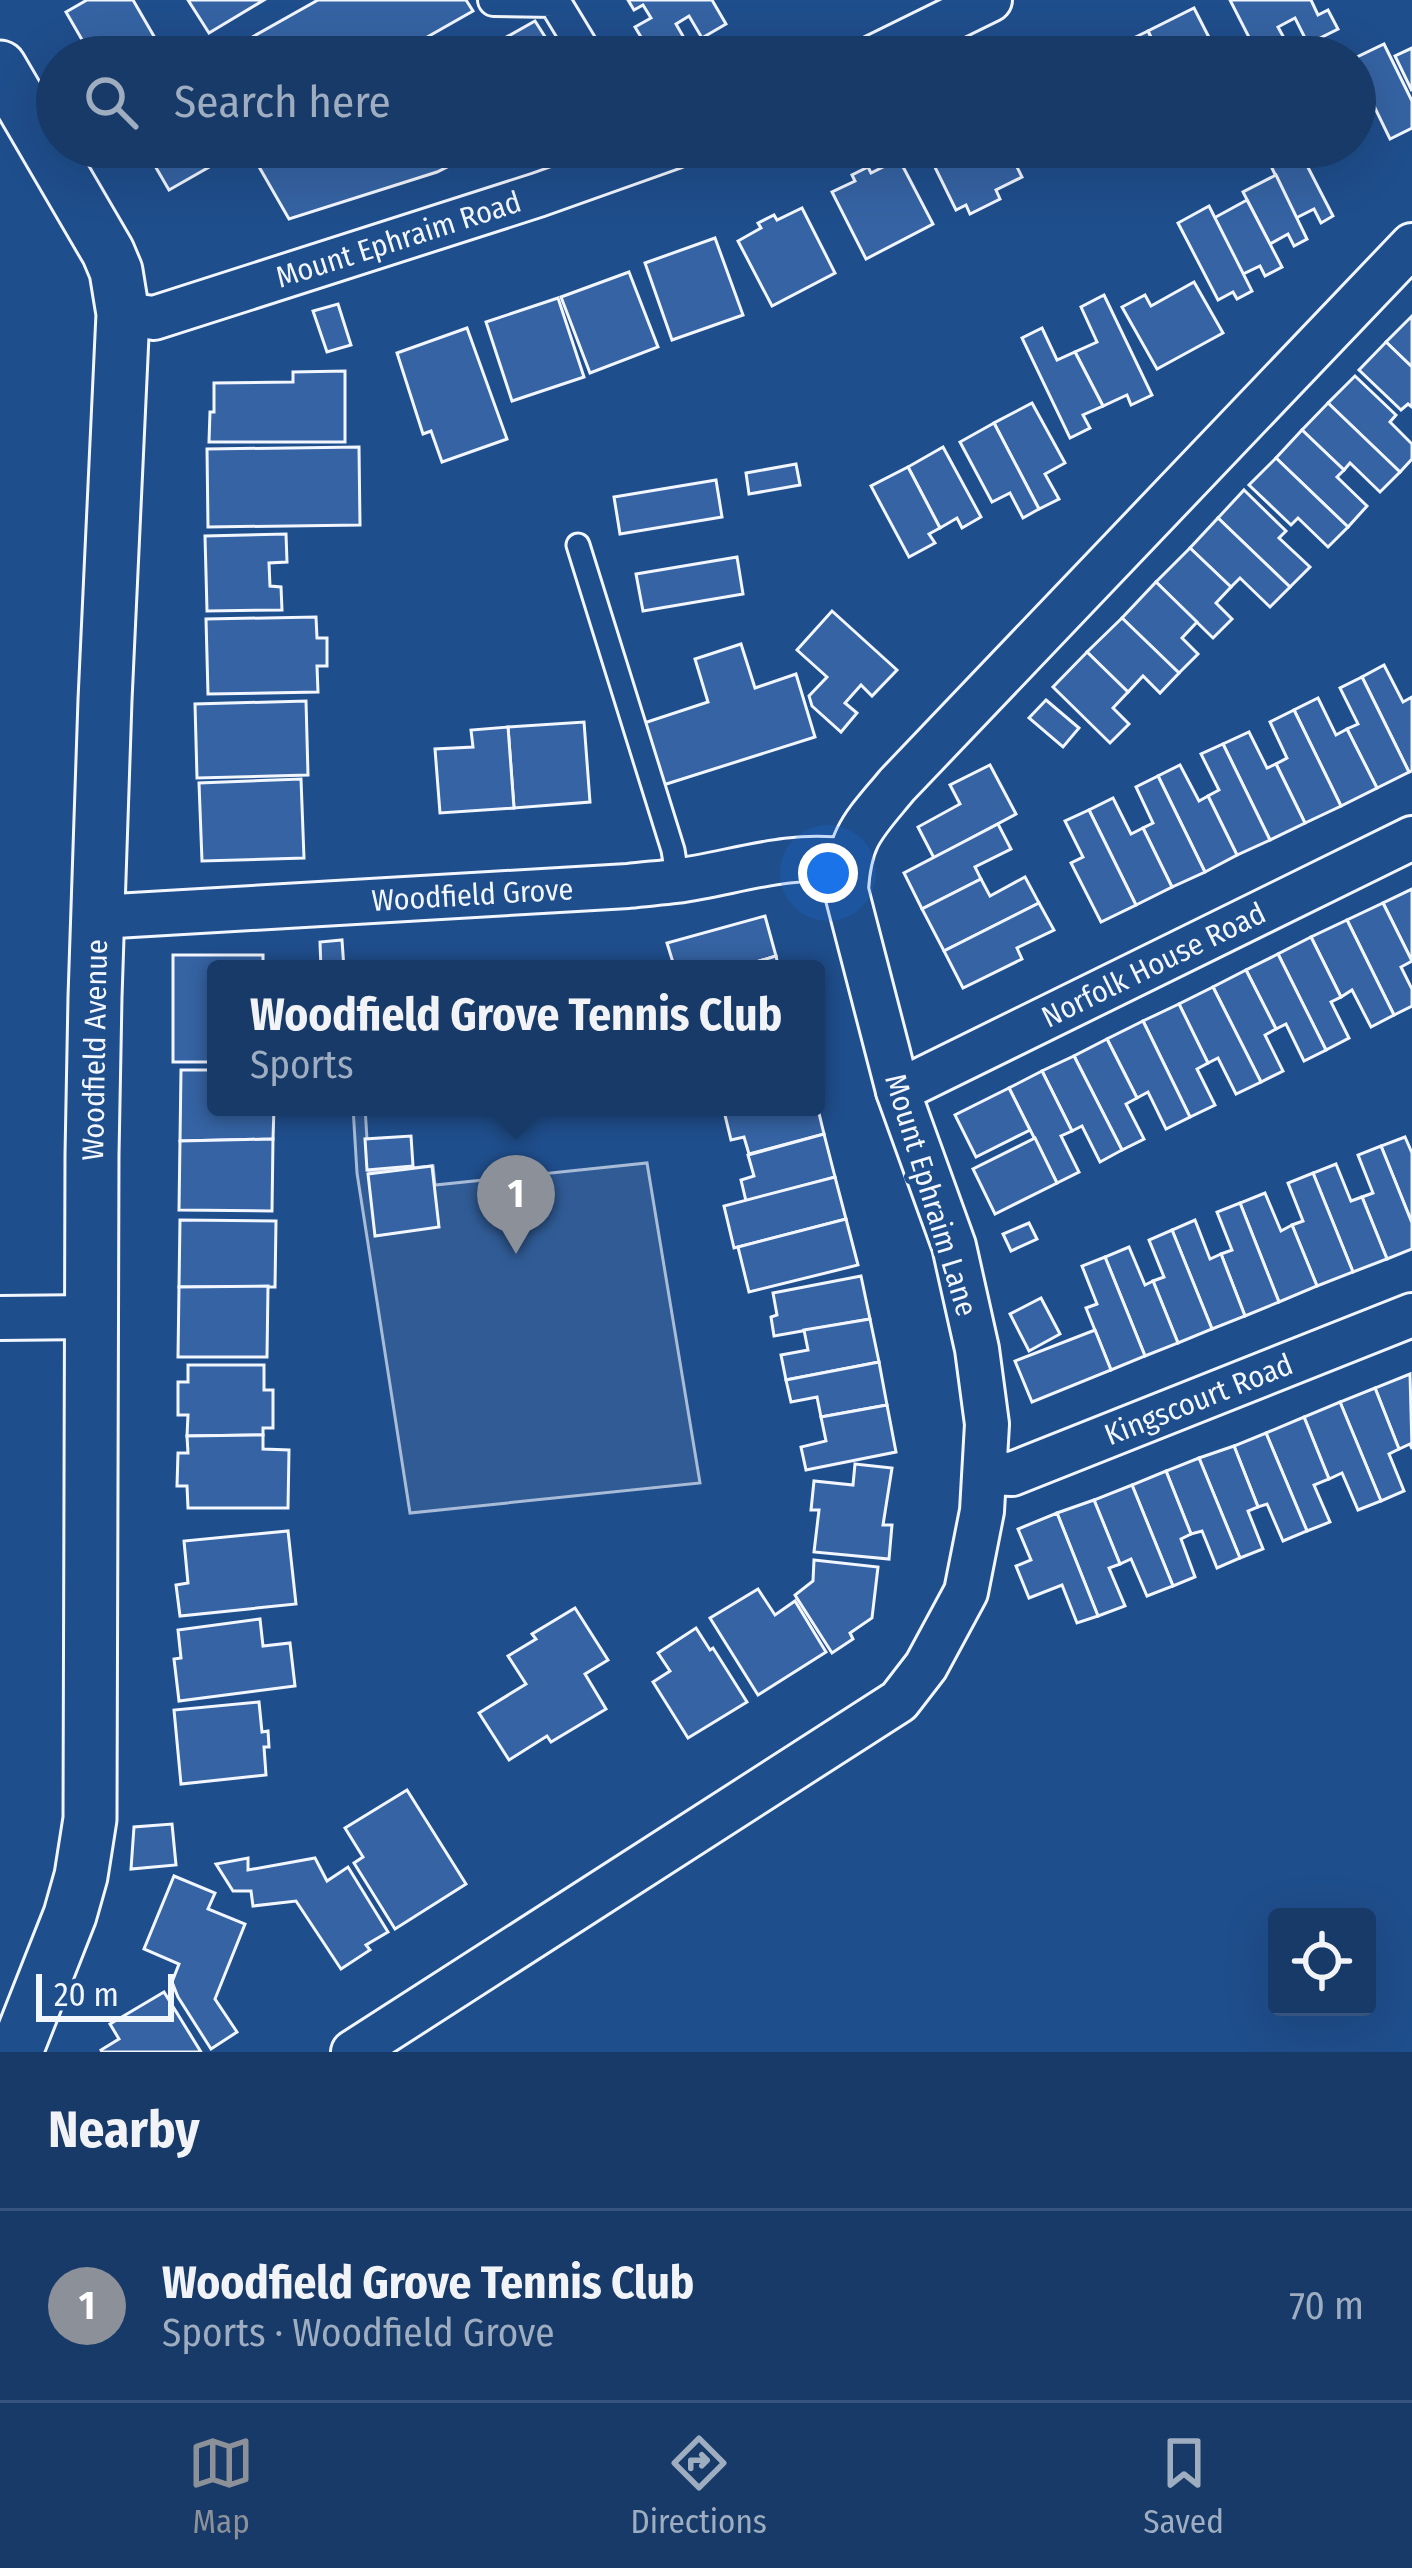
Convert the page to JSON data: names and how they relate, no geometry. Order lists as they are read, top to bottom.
{
  "streets": {
    "street": [
      "Mount Ephraim Road",
      "Woodfield Grove",
      "Norfolk House Road",
      "Woodfield Avenue",
      "Mount Ephraim Lane",
      "Kingscourt Road"
    ]
  },
  "crossings": [
    ["Mount Ephraim Road", "Woodfield Avenue"],
    ["Woodfield Grove", "Woodfield Avenue"],
    ["Woodfield Grove", "Mount Ephraim Lane"],
    ["Norfolk House Road", "Mount Ephraim Lane"],
    ["Mount Ephraim Lane", "Kingscourt Road"]
  ],
  "scale_bar": "20 m",
  "page": {
    "search": "Search here",
    "popup": ["Woodfield Grove Tennis Club", "Sports"],
    "pins": "1",
    "scale": "20 m",
    "heading": "Nearby",
    "list": [
      {
        "mark": "1",
        "name": "Woodfield Grove Tennis Club",
        "note": "Sports · Woodfield Grove",
        "value": "70 m"
      }
    ],
    "nav": ["Map", "Directions", "Saved"]
  }
}
